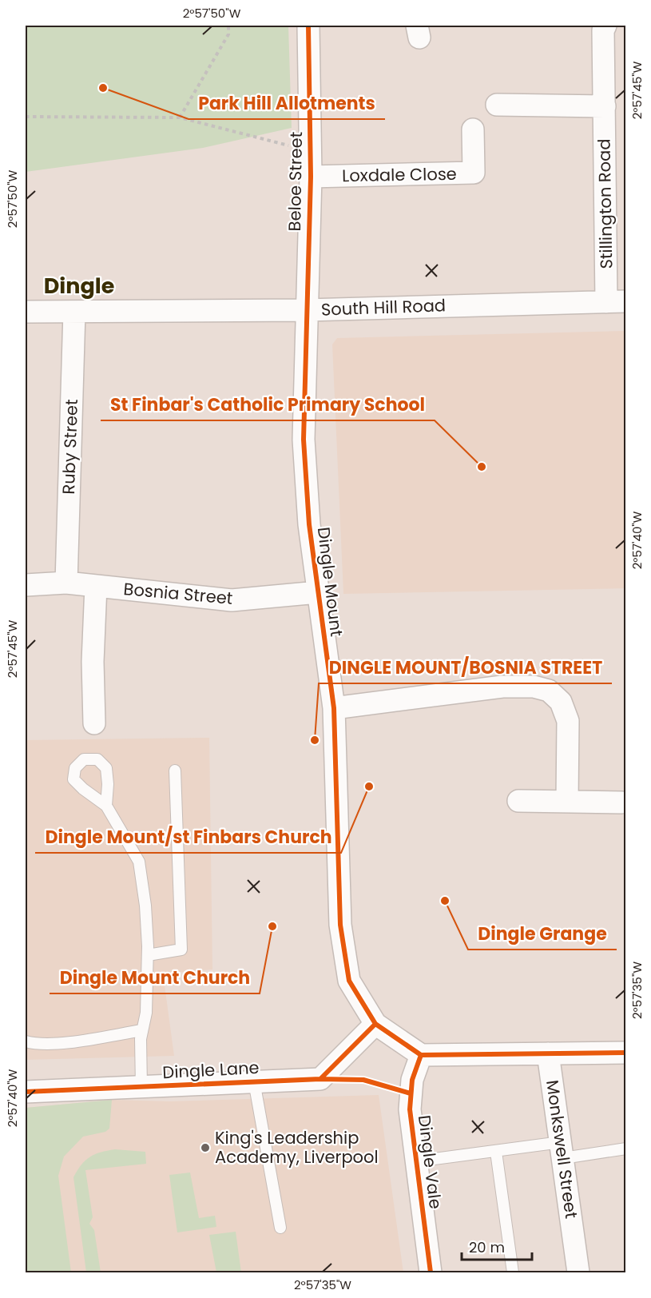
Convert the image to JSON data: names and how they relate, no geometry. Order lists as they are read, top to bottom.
{
  "streets": {
    "street": [
      "Loxdale Close",
      "Beloe Street",
      "Stillington Road",
      "South Hill Road",
      "Ruby Street",
      "Dingle Mount",
      "Bosnia Street",
      "Dingle Lane",
      "Monkswell Street",
      "Dingle Vale"
    ]
  },
  "crossings": [
    ["Loxdale Close", "Beloe Street"],
    ["Beloe Street", "South Hill Road"],
    ["Beloe Street", "Dingle Mount"],
    ["Stillington Road", "South Hill Road"],
    ["South Hill Road", "Ruby Street"],
    ["South Hill Road", "Dingle Mount"],
    ["Ruby Street", "Bosnia Street"],
    ["Dingle Mount", "Bosnia Street"],
    ["Dingle Mount", "Dingle Lane"],
    ["Dingle Mount", "Dingle Vale"]
  ],
  "districts": ["Dingle"],
  "places": [
    "Park Hill Allotments",
    "St Finbar's Catholic Primary School",
    "DINGLE MOUNT/BOSNIA STREET",
    "Dingle Mount/st Finbars Church",
    "Dingle Grange",
    "Dingle Mount Church",
    "King's Leadership Academy, Liverpool"
  ],
  "scale_bar": "20 m",
  "coordinates": [
    "2°57'50\"W",
    "2°57'45\"W",
    "2°57'40\"W",
    "2°57'35\"W"
  ]
}
